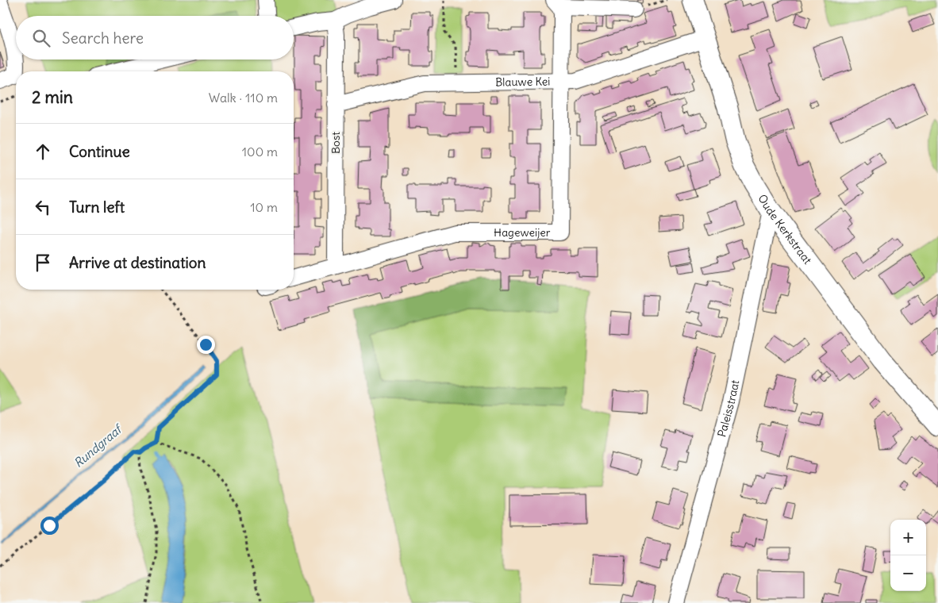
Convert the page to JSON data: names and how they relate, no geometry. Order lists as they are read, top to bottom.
{
  "streets": {
    "street": [
      "Blauwe Kei",
      "Bost",
      "Oude Kerkstraat",
      "Hageweijer",
      "Paleisstraat"
    ]
  },
  "crossings": [
    ["Blauwe Kei", "Bost"],
    ["Blauwe Kei", "Oude Kerkstraat"],
    ["Blauwe Kei", "Hageweijer"],
    ["Bost", "Hageweijer"],
    ["Oude Kerkstraat", "Paleisstraat"]
  ],
  "water": ["Rundgraaf"],
  "page": {
    "search": "Search here",
    "heading": ["2 min", "Walk · 110 m"],
    "list": [
      ["Continue", "100 m"],
      ["Turn left", "10 m"],
      "Arrive at destination"
    ],
    "map_buttons": ["+", "−"]
  }
}
